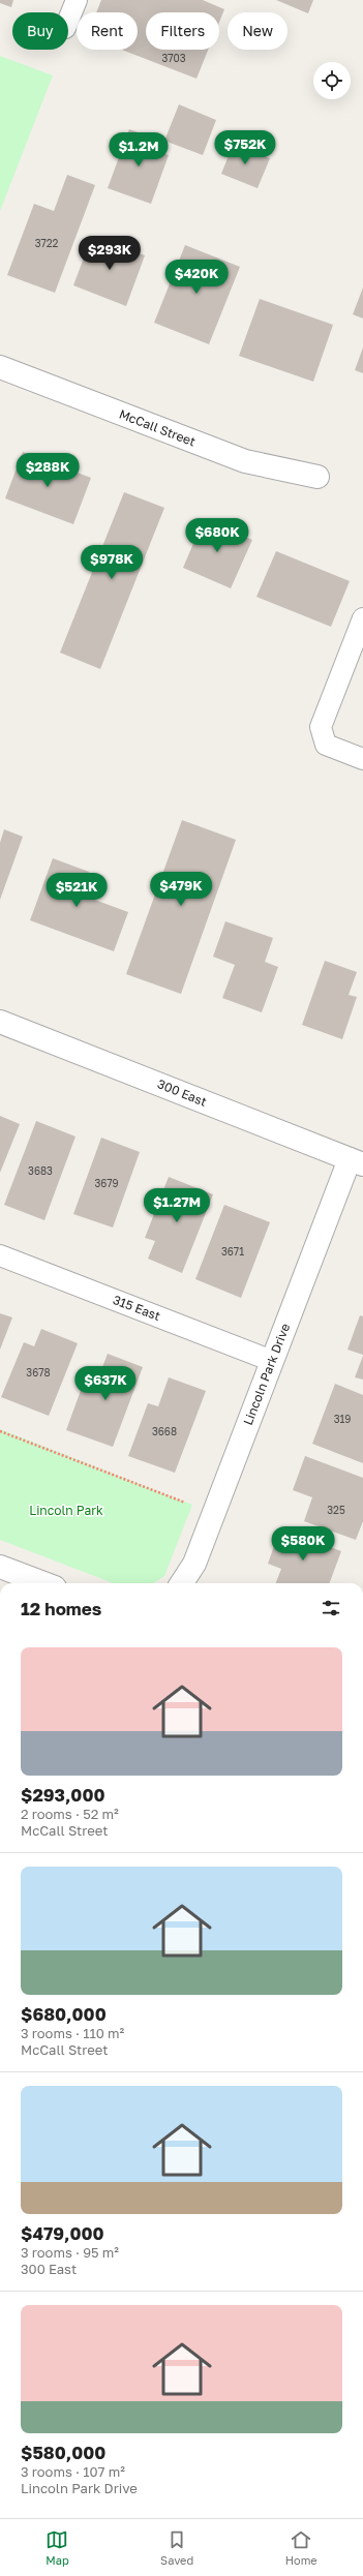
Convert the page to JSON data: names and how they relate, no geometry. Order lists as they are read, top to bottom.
{
  "streets": {
    "street": ["McCall Street", "300 East", "Lincoln Park Drive"],
    "lane": ["315 East"]
  },
  "crossings": [
    ["300 East", "Lincoln Park Drive"],
    ["315 East", "Lincoln Park Drive"]
  ],
  "parks": ["Lincoln Park"],
  "house_numbers": [
    "3703",
    "3722",
    "3683",
    "3679",
    "3671",
    "3678",
    "319",
    "3668",
    "325"
  ],
  "page": {
    "chip": [
      "Buy",
      "Rent",
      "Filters",
      "New"
    ],
    "price": [
      "$752K",
      "$1.2M",
      "$293K",
      "$420K",
      "$288K",
      "$680K",
      "$978K",
      "$479K",
      "$521K",
      "$1.27M",
      "$637K",
      "$580K"
    ],
    "heading": "12 homes",
    "list": [
      {
        "name": "$293,000",
        "note": "2 rooms · 52 m² · McCall Street"
      },
      {
        "name": "$680,000",
        "note": "3 rooms · 110 m² · McCall Street"
      },
      {
        "name": "$479,000",
        "note": "3 rooms · 95 m² · 300 East"
      },
      {
        "name": "$580,000",
        "note": "3 rooms · 107 m² · Lincoln Park Drive"
      }
    ],
    "tabs": ["Map", "Saved", "Home"]
  }
}
